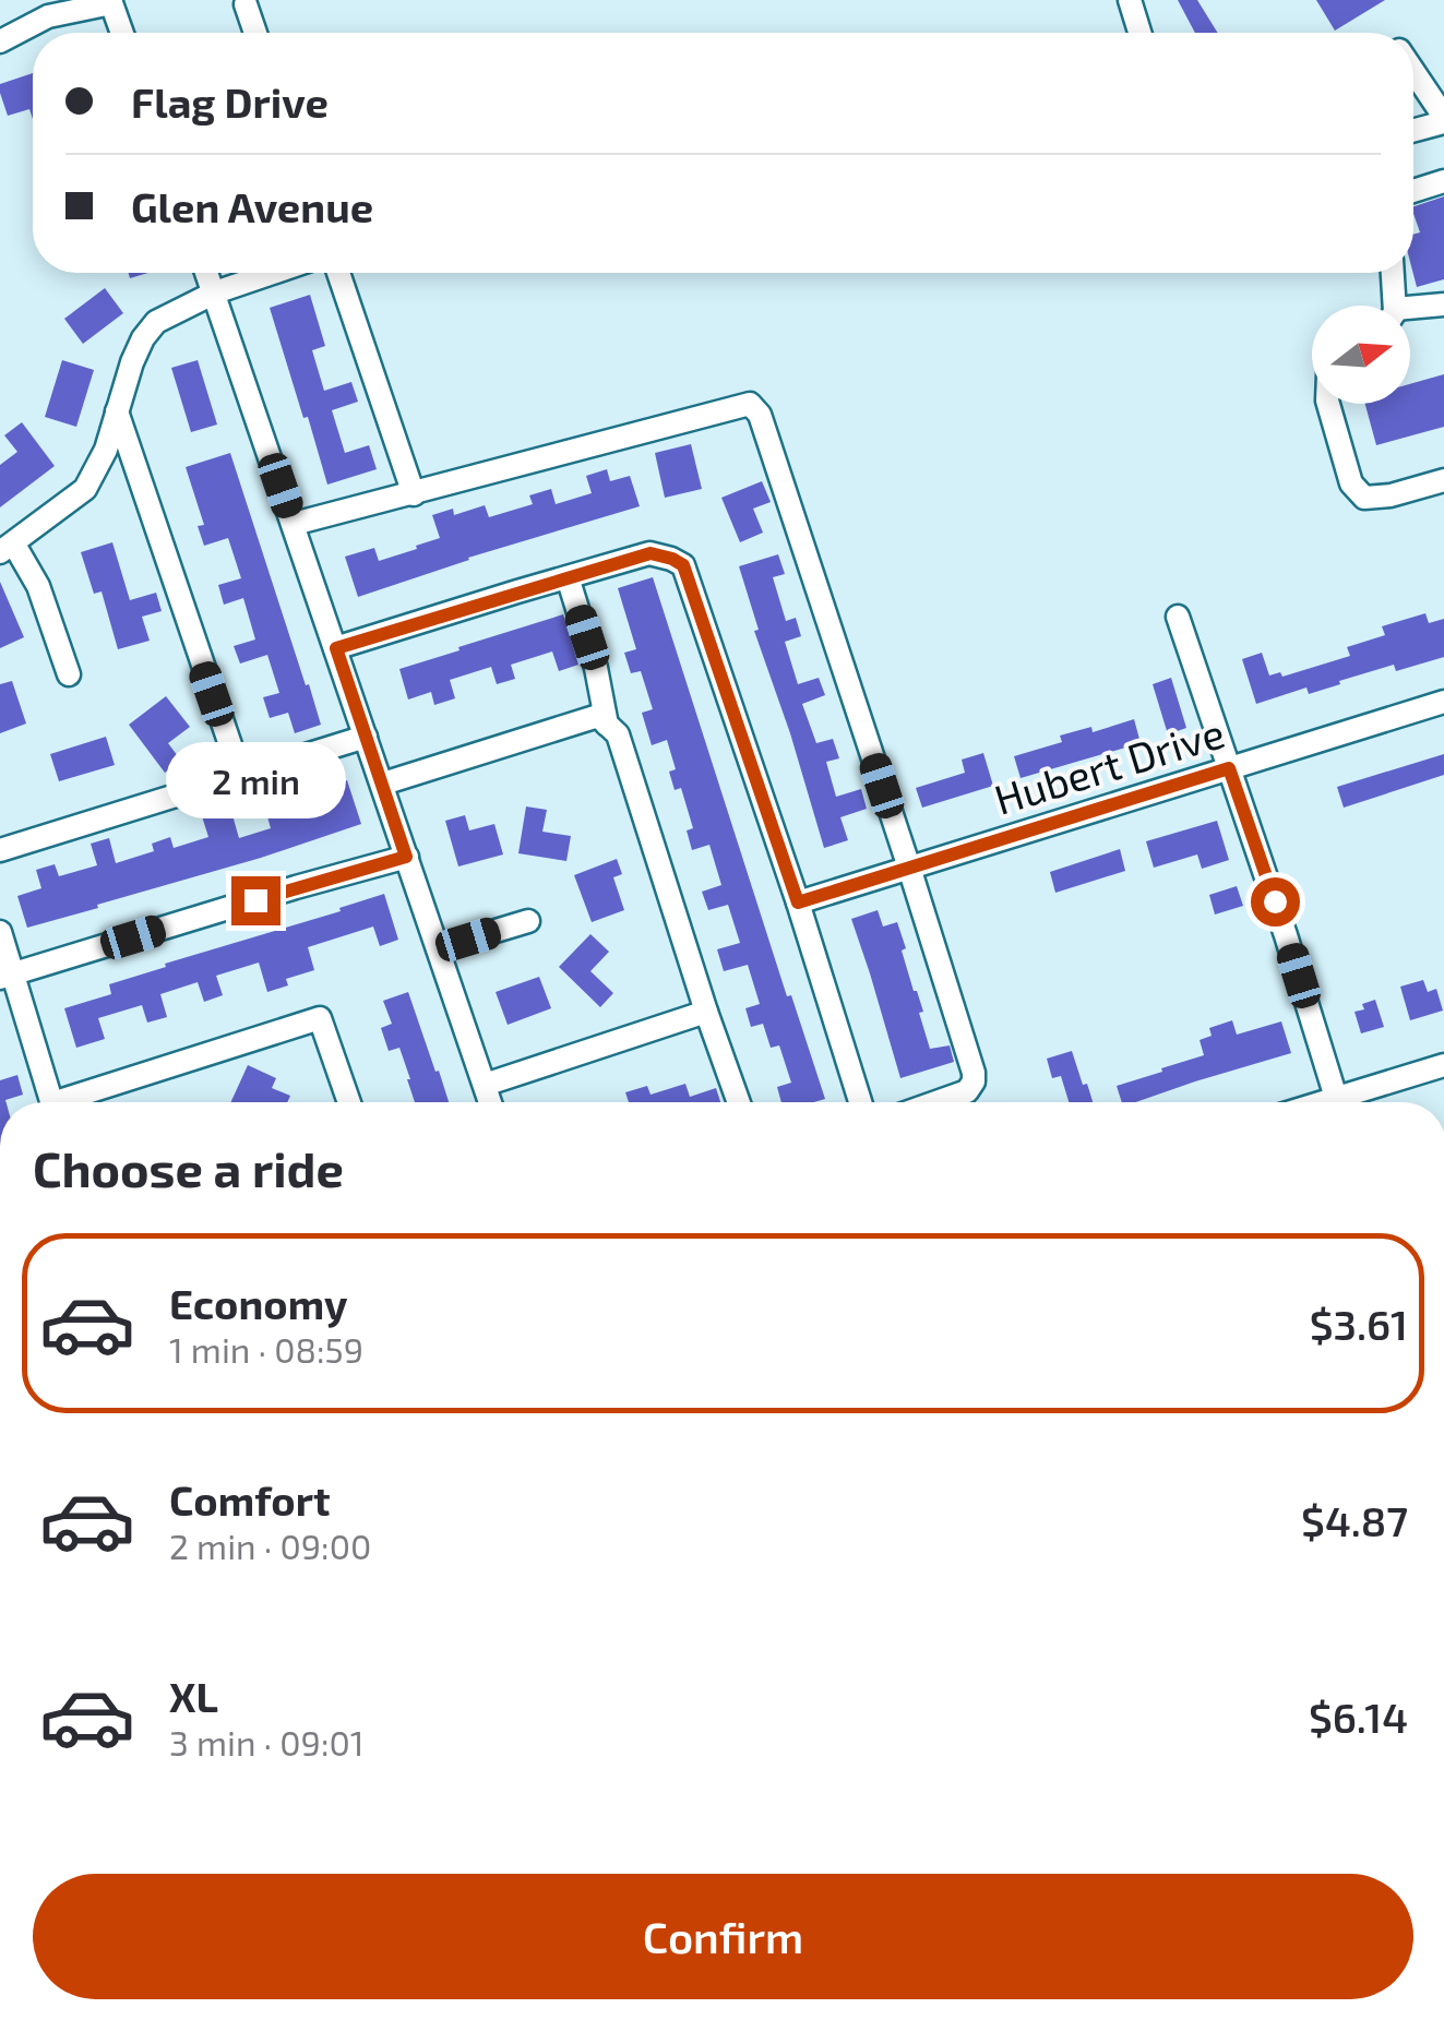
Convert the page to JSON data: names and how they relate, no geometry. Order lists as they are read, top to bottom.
{
  "streets": {
    "street": ["Hubert Drive"]
  },
  "north": "right",
  "page": {
    "banner": ["Flag Drive", "Glen Avenue"],
    "bubble": "2 min",
    "heading": "Choose a ride",
    "list": [
      {
        "name": "Economy",
        "note": "1 min · 08:59",
        "value": "$3.61"
      },
      {
        "name": "Comfort",
        "note": "2 min · 09:00",
        "value": "$4.87"
      },
      {
        "name": "XL",
        "note": "3 min · 09:01",
        "value": "$6.14"
      }
    ],
    "buttons": "Confirm"
  }
}
